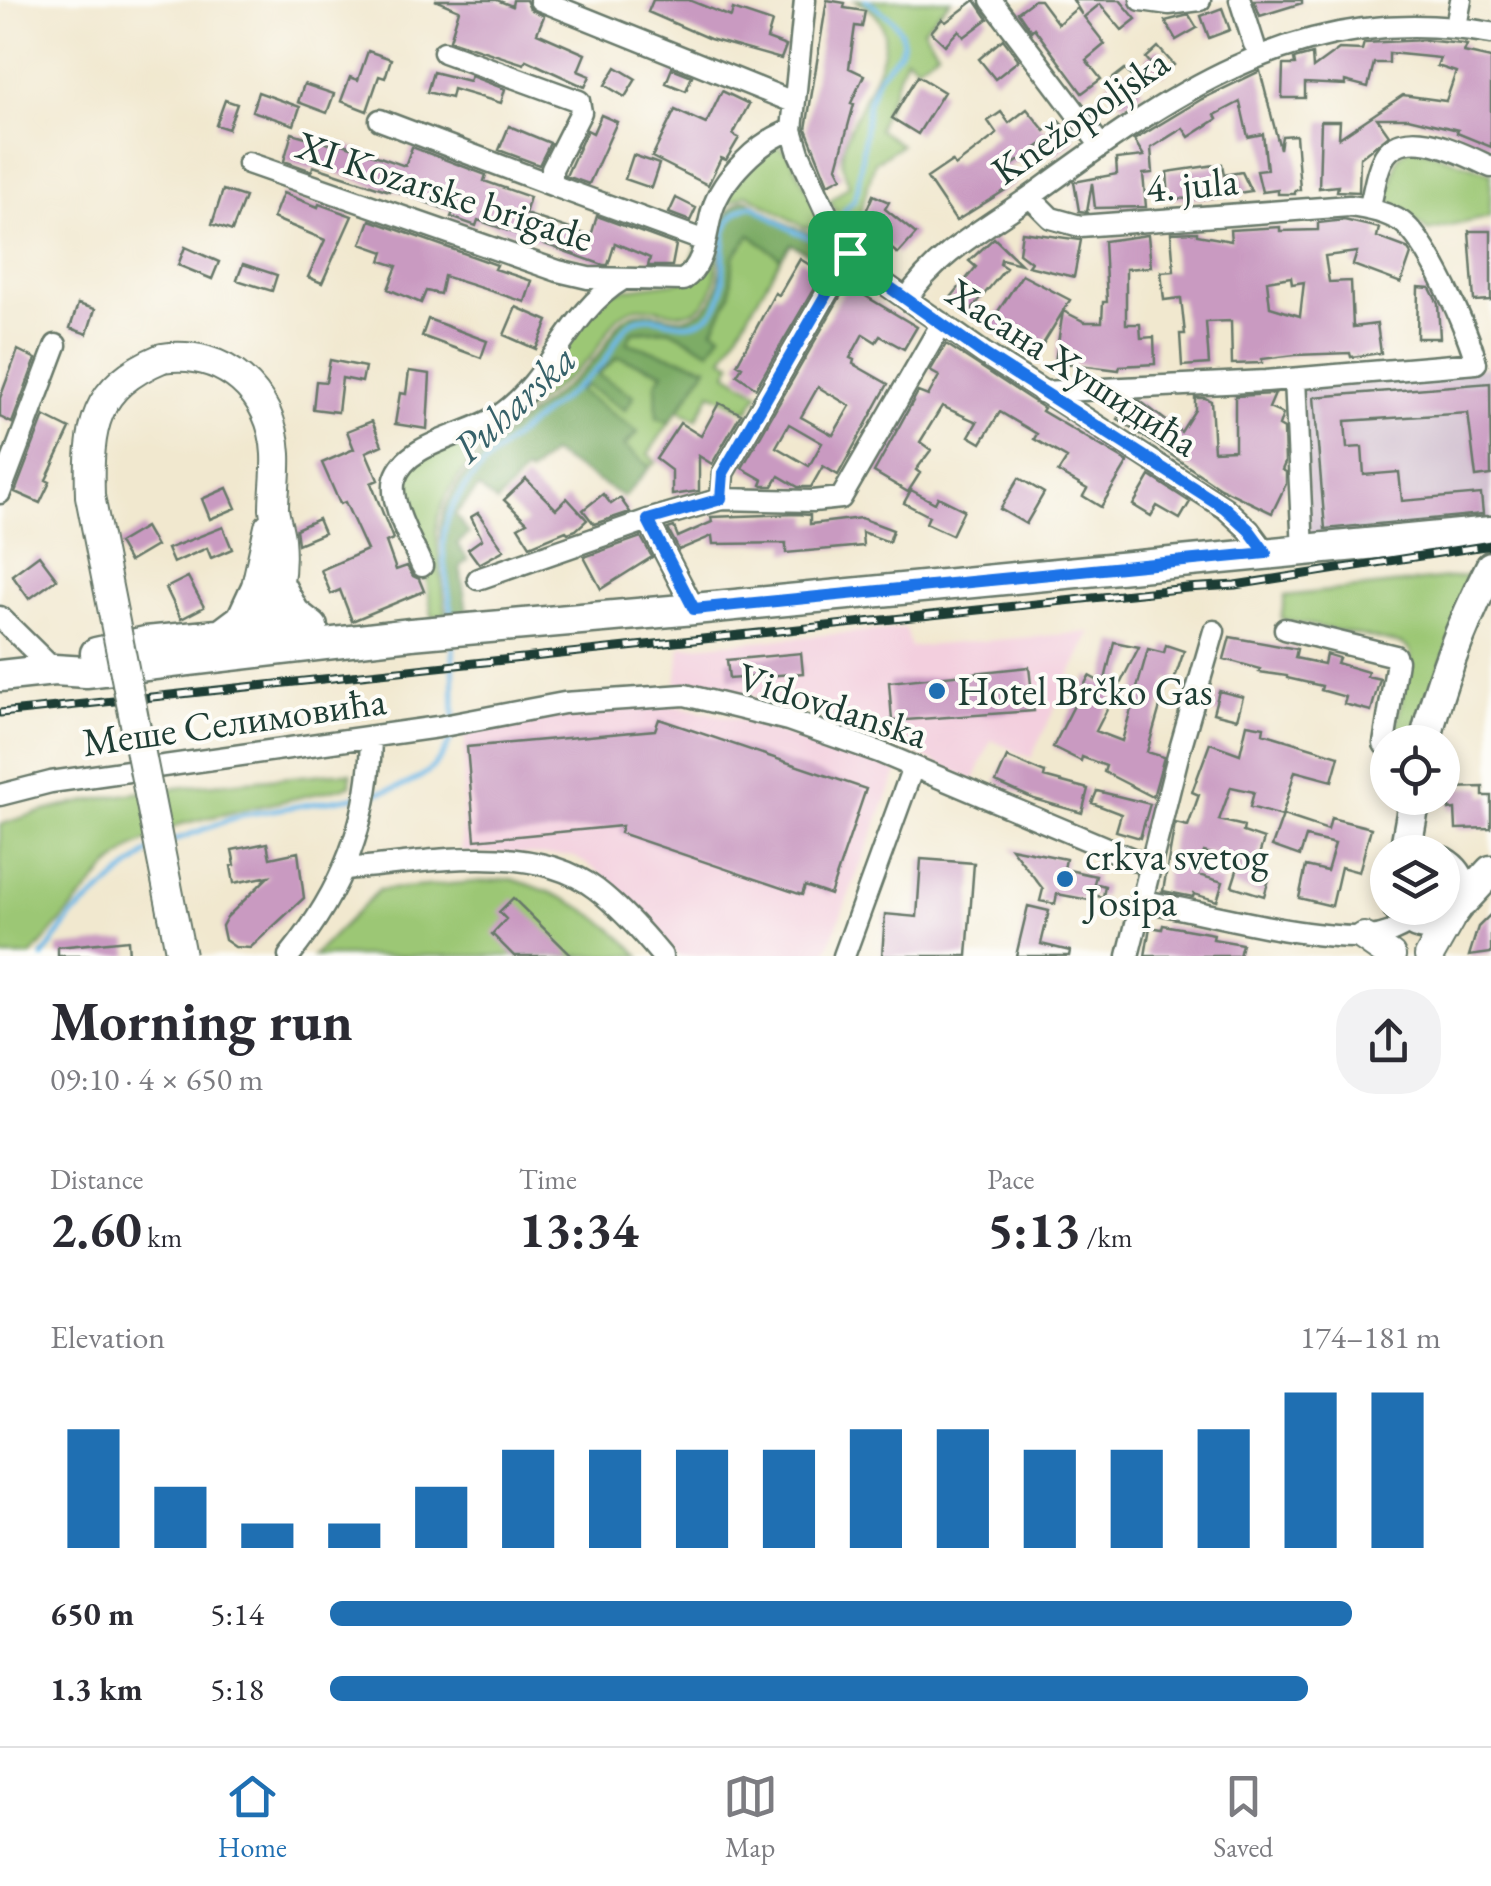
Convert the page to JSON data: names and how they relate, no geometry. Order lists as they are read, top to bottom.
{
  "streets": {
    "street": [
      "Knežopoljska",
      "4. jula",
      "XI Kozarske brigade",
      "Хасана Хушидића",
      "Vidovdanska",
      "Меше Селимовића"
    ]
  },
  "crossings": [
    ["Knežopoljska", "4. jula"],
    ["Knežopoljska", "Хасана Хушидића"],
    ["Vidovdanska", "Меше Селимовића"]
  ],
  "water": ["Puharska"],
  "places": ["Hotel Brčko Gas", "crkva svetog Josipa"],
  "page": {
    "heading": ["Morning run", "09:10 · 4 × 650 m"],
    "stats": [
      ["Distance", "2.60 km"],
      ["Time", "13:34"],
      ["Pace", "5:13 /km"]
    ],
    "chart": ["Elevation", "174–181 m"],
    "list": [
      {
        "name": "650 m",
        "note": "5:14"
      },
      {
        "name": "1.3 km",
        "note": "5:18"
      }
    ],
    "tabs": ["Home", "Map", "Saved"]
  }
}
